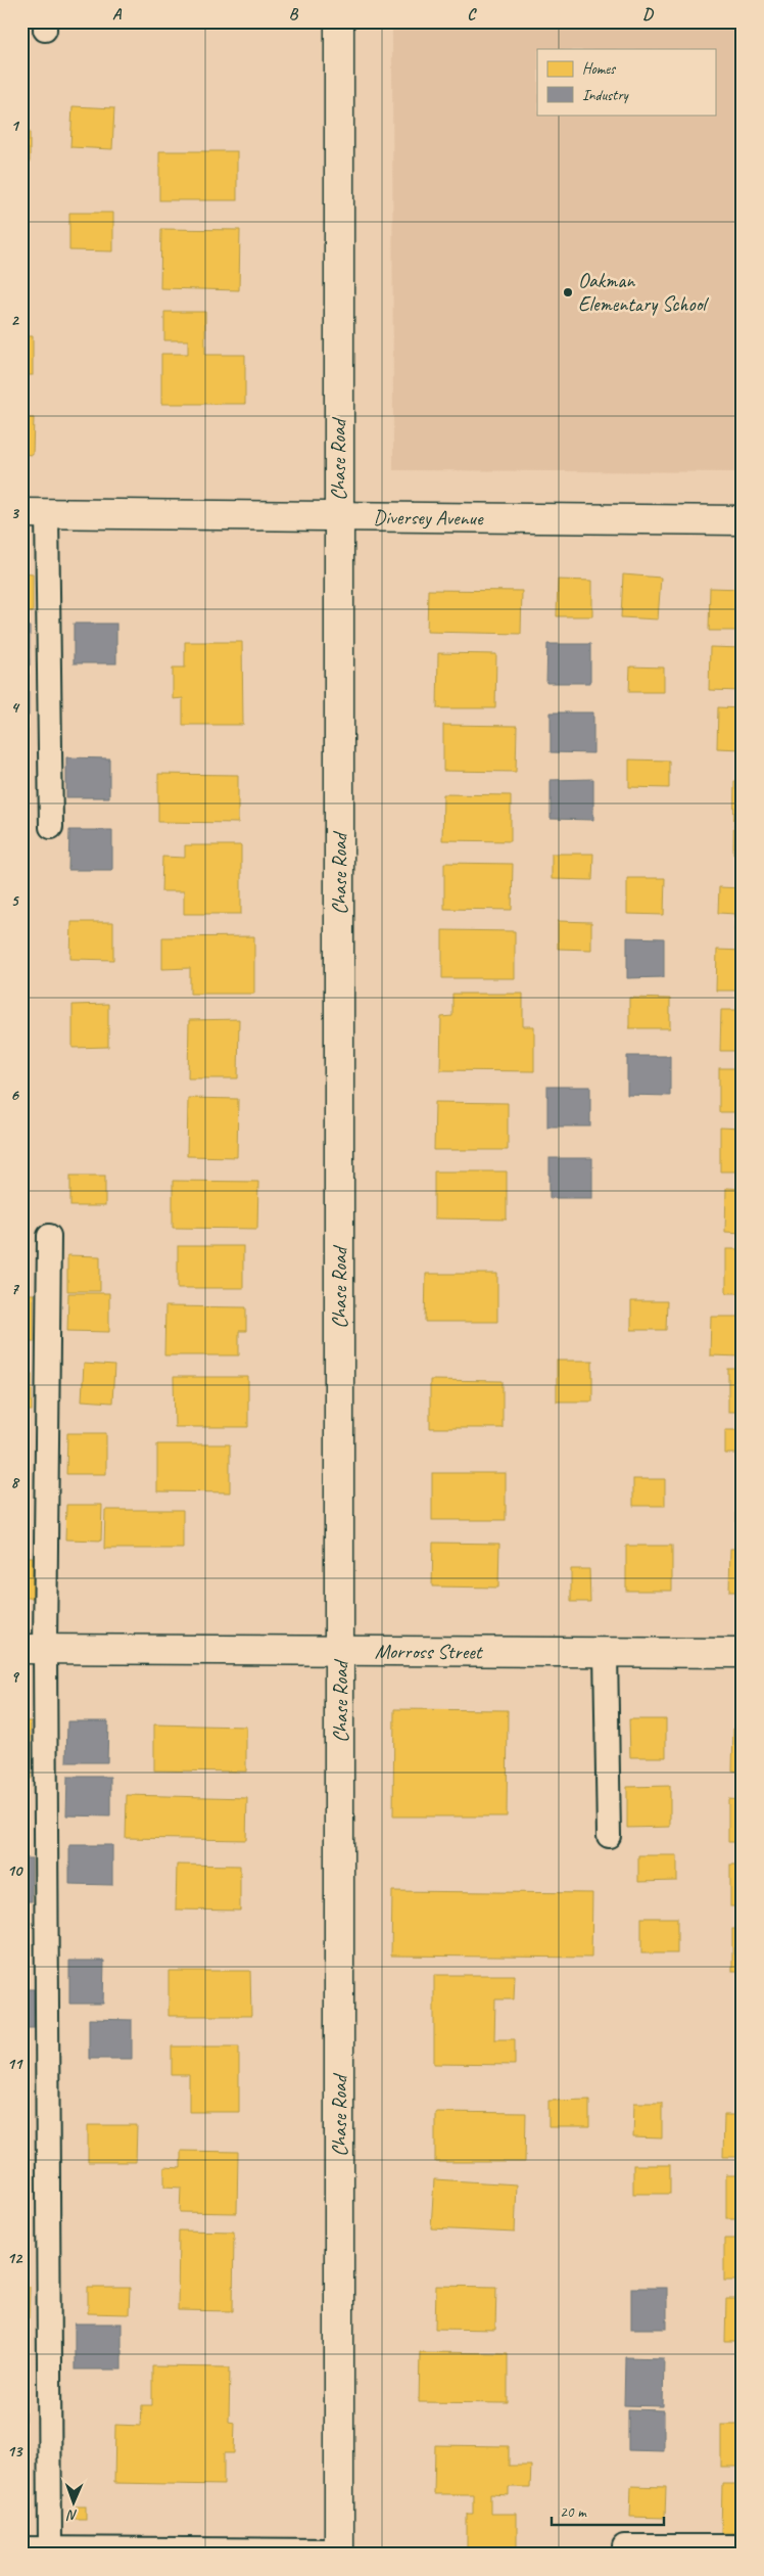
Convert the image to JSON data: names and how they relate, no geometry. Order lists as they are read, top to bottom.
{
  "streets": {
    "street": ["Chase Road", "Diversey Avenue", "Morross Street"]
  },
  "crossings": [
    ["Chase Road", "Diversey Avenue"],
    ["Chase Road", "Morross Street"]
  ],
  "places": ["Oakman Elementary School"],
  "legend": ["Homes", "Industry"],
  "scale_bar": "20 m",
  "north": "bottom",
  "grid": {
    "columns": [
      "A",
      "B",
      "C",
      "D"
    ],
    "rows": [
      "1",
      "2",
      "3",
      "4",
      "5",
      "6",
      "7",
      "8",
      "9",
      "10",
      "11",
      "12",
      "13"
    ]
  }
}
